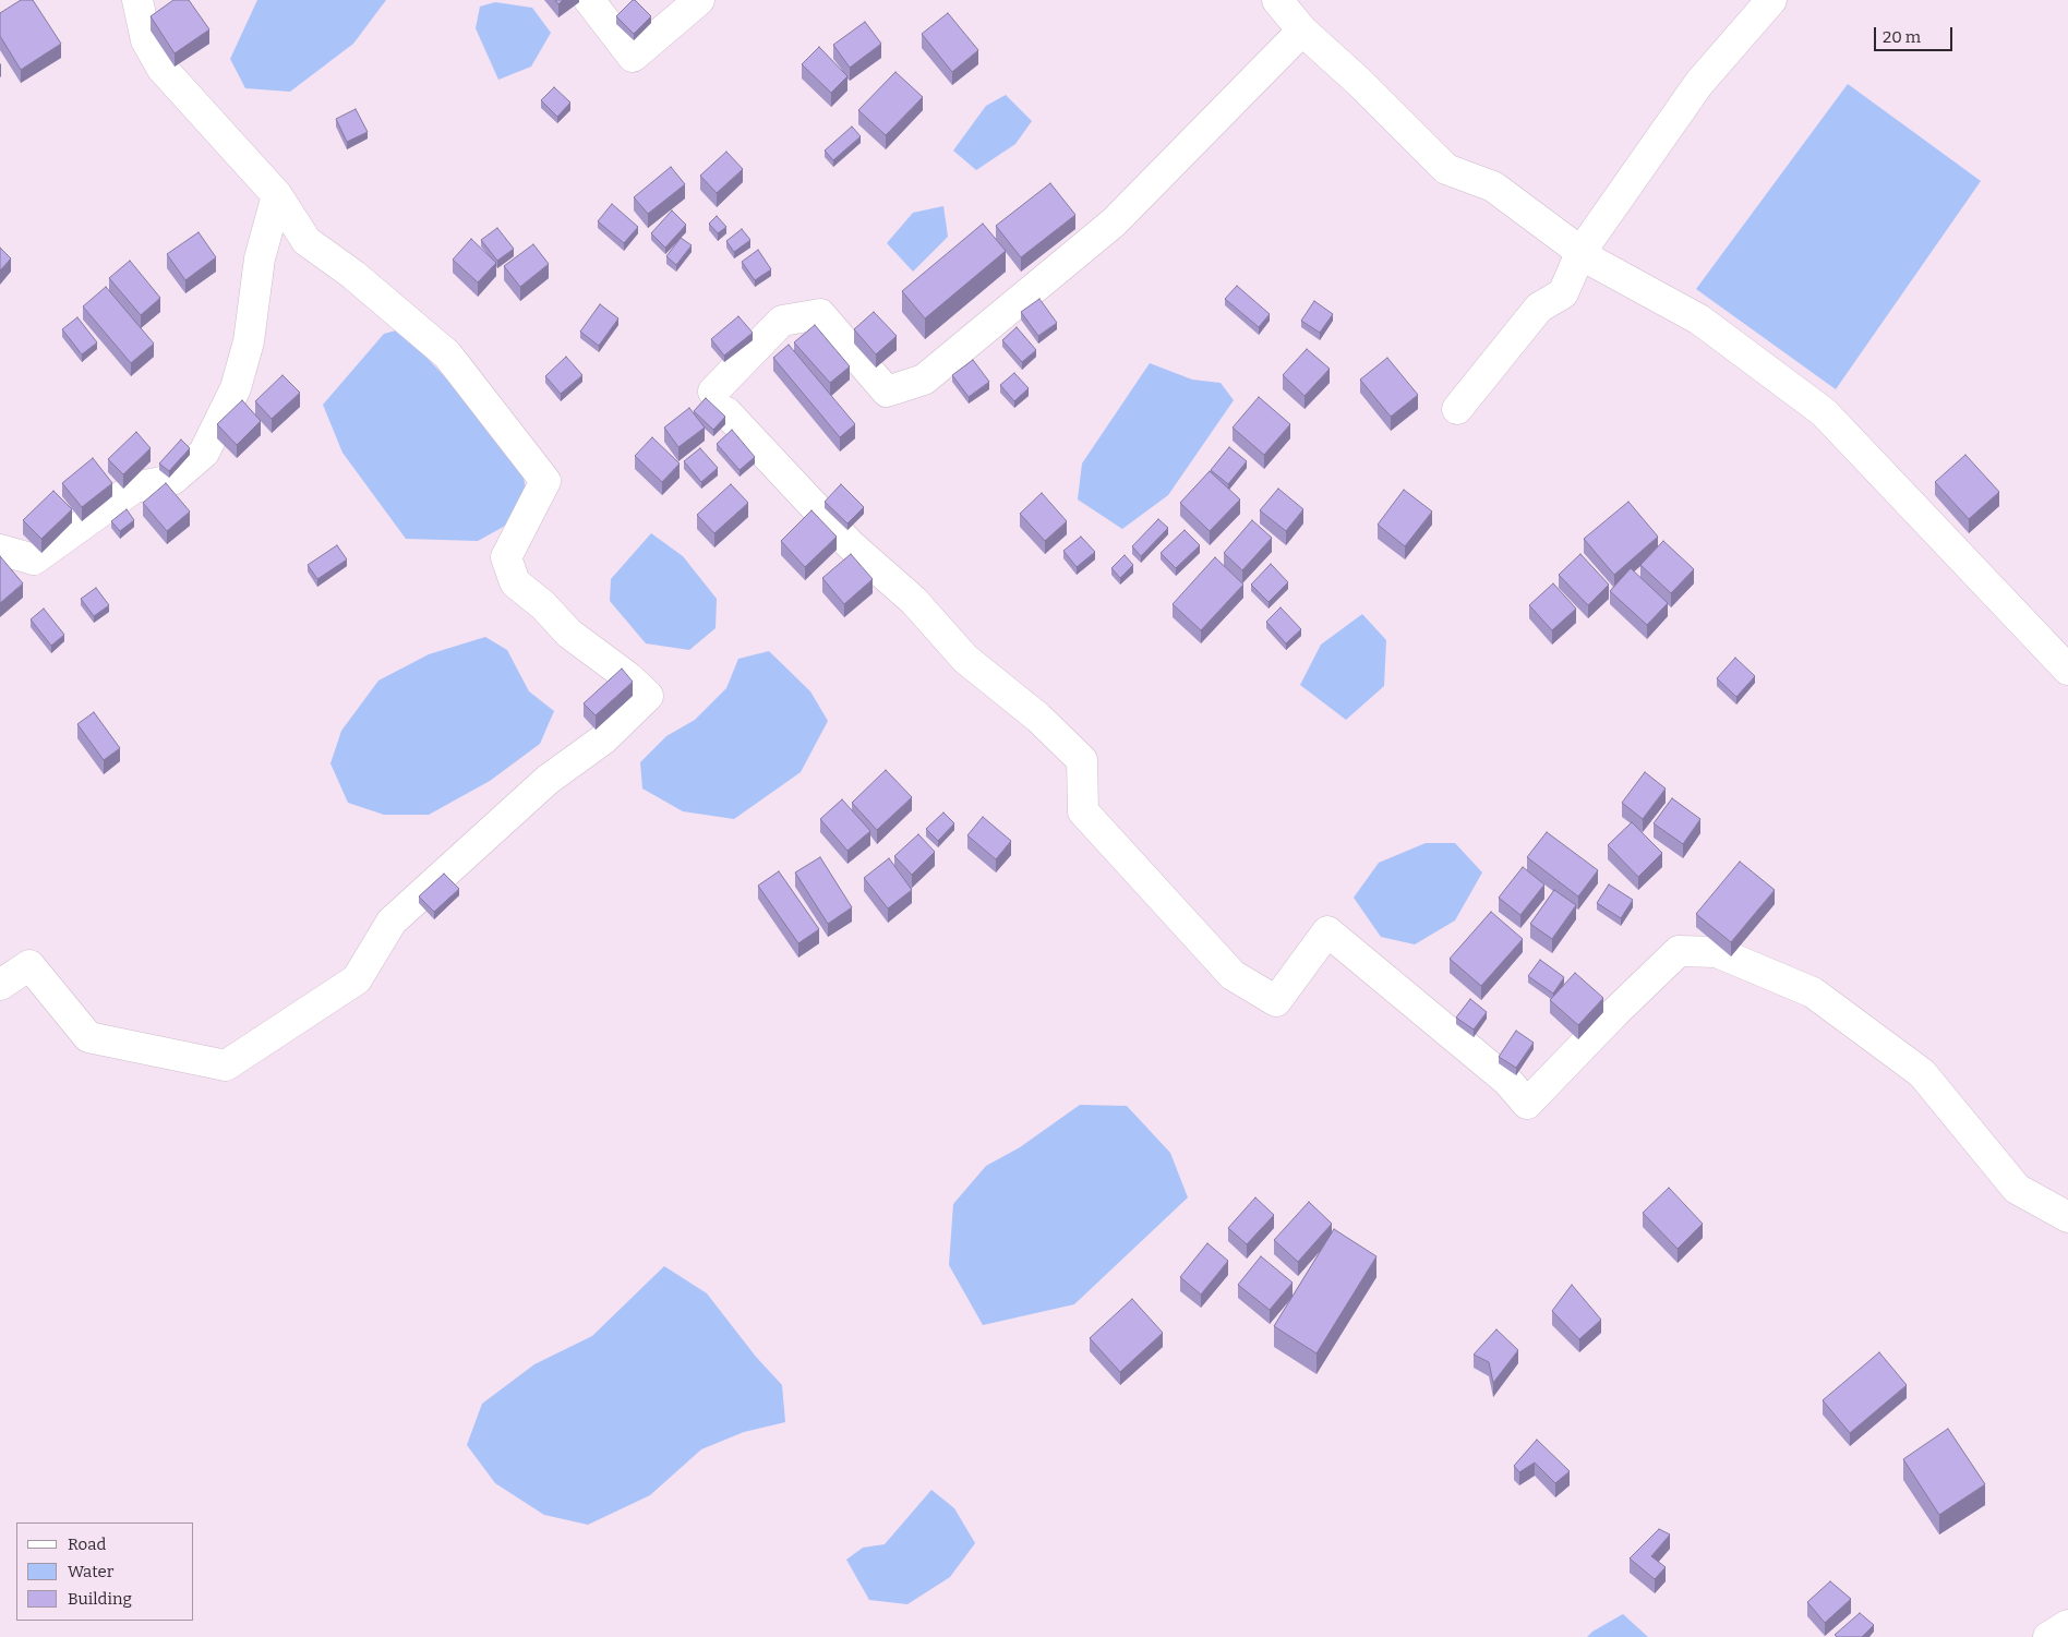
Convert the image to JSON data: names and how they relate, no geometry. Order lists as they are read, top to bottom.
{
  "legend": ["Road", "Water", "Building"],
  "scale_bar": "20 m"
}
